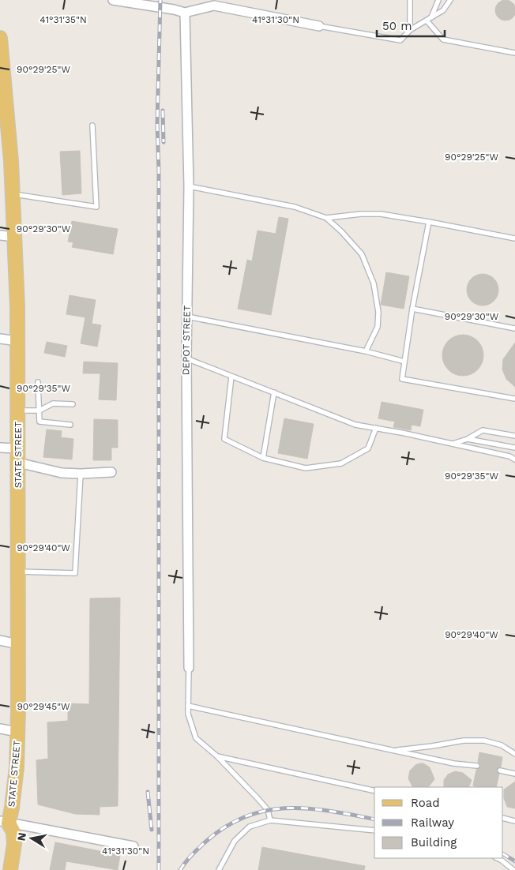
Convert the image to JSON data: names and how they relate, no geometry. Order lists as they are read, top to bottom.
{
  "streets": {
    "main road": ["STATE STREET"],
    "street": ["DEPOT STREET"]
  },
  "legend": ["Road", "Railway", "Building"],
  "scale_bar": "50 m",
  "north": "left",
  "coordinates": [
    "41°31'35\"N",
    "41°31'30\"N",
    "90°29'25\"W",
    "90°29'30\"W",
    "90°29'35\"W",
    "90°29'40\"W",
    "90°29'45\"W"
  ]
}
